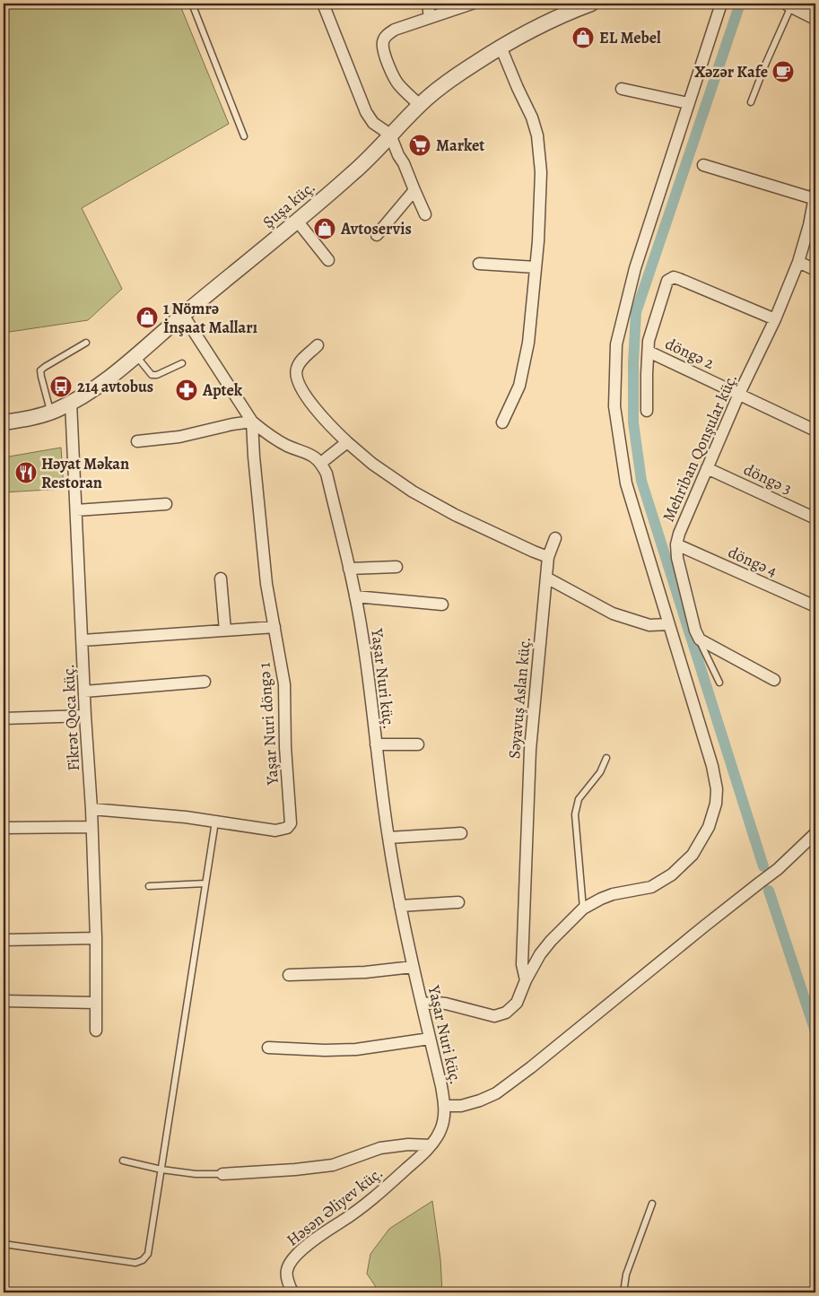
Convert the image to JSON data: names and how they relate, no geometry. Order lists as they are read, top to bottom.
{
  "streets": {
    "street": [
      "Şuşa küç.",
      "döngə 2",
      "Mehriban Qonşular küç.",
      "döngə 3",
      "döngə 4",
      "Yaşar Nuri küç.",
      "Səyavuş Aslan küç.",
      "Fikrət Qoca küç.",
      "Yaşar Nuri döngə 1",
      "Həsən Əliyev küç."
    ]
  },
  "crossings": [
    ["Şuşa küç.", "Fikrət Qoca küç."],
    ["döngə 2", "Mehriban Qonşular küç."],
    ["Mehriban Qonşular küç.", "döngə 3"],
    ["Mehriban Qonşular küç.", "döngə 4"],
    ["Yaşar Nuri küç.", "Səyavuş Aslan küç."],
    ["Yaşar Nuri küç.", "Həsən Əliyev küç."],
    ["Fikrət Qoca küç.", "Yaşar Nuri döngə 1"]
  ],
  "places": {
    "shop": ["EL Mebel", "Avtoservis", "1 Nömrə İnşaat Malları"],
    "cafe": ["Xəzər Kafe"],
    "supermarket": ["Market"],
    "bus stop": ["214 avtobus"],
    "pharmacy": ["Aptek"],
    "restaurant": ["Həyat Məkan Restoran"]
  }
}
